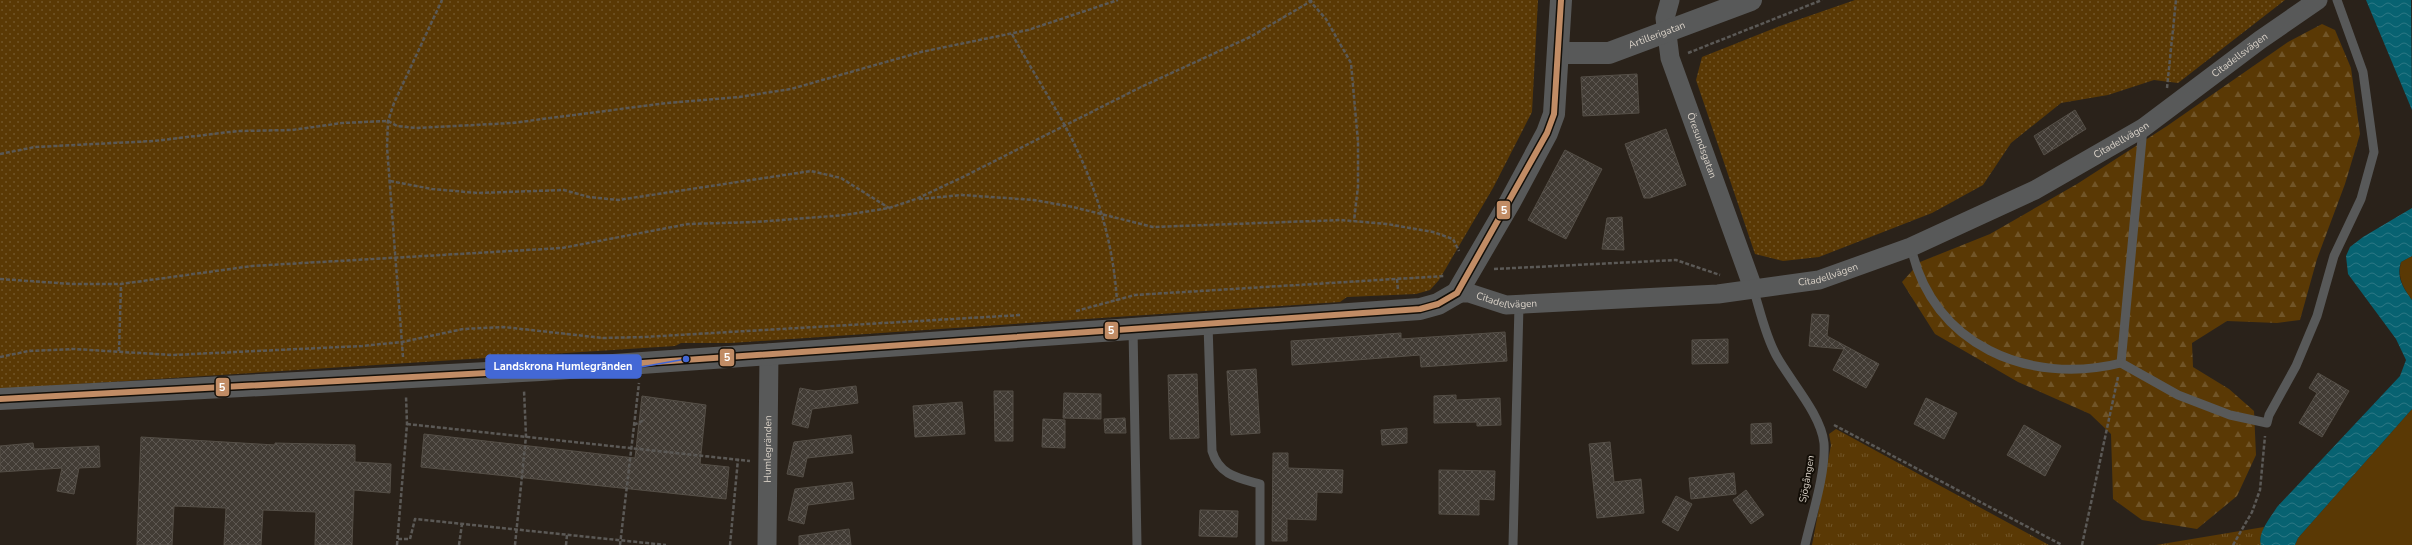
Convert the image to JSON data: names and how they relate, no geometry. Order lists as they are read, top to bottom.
{
  "streets": {
    "street": [
      "Artillerigatan",
      "Citadellsvägen",
      "Citadellvägen",
      "Öresundsgatan",
      "Humlegränden"
    ],
    "lane": ["Sjögången"]
  },
  "crossings": [
    ["Artillerigatan", "Öresundsgatan"],
    ["Citadellsvägen", "Citadellvägen"],
    ["Citadellvägen", "Öresundsgatan"],
    ["Citadellvägen", "Sjögången"],
    ["Öresundsgatan", "Sjögången"]
  ],
  "places": ["Landskrona Humlegränden"],
  "lines": ["transit line 5"]
}
